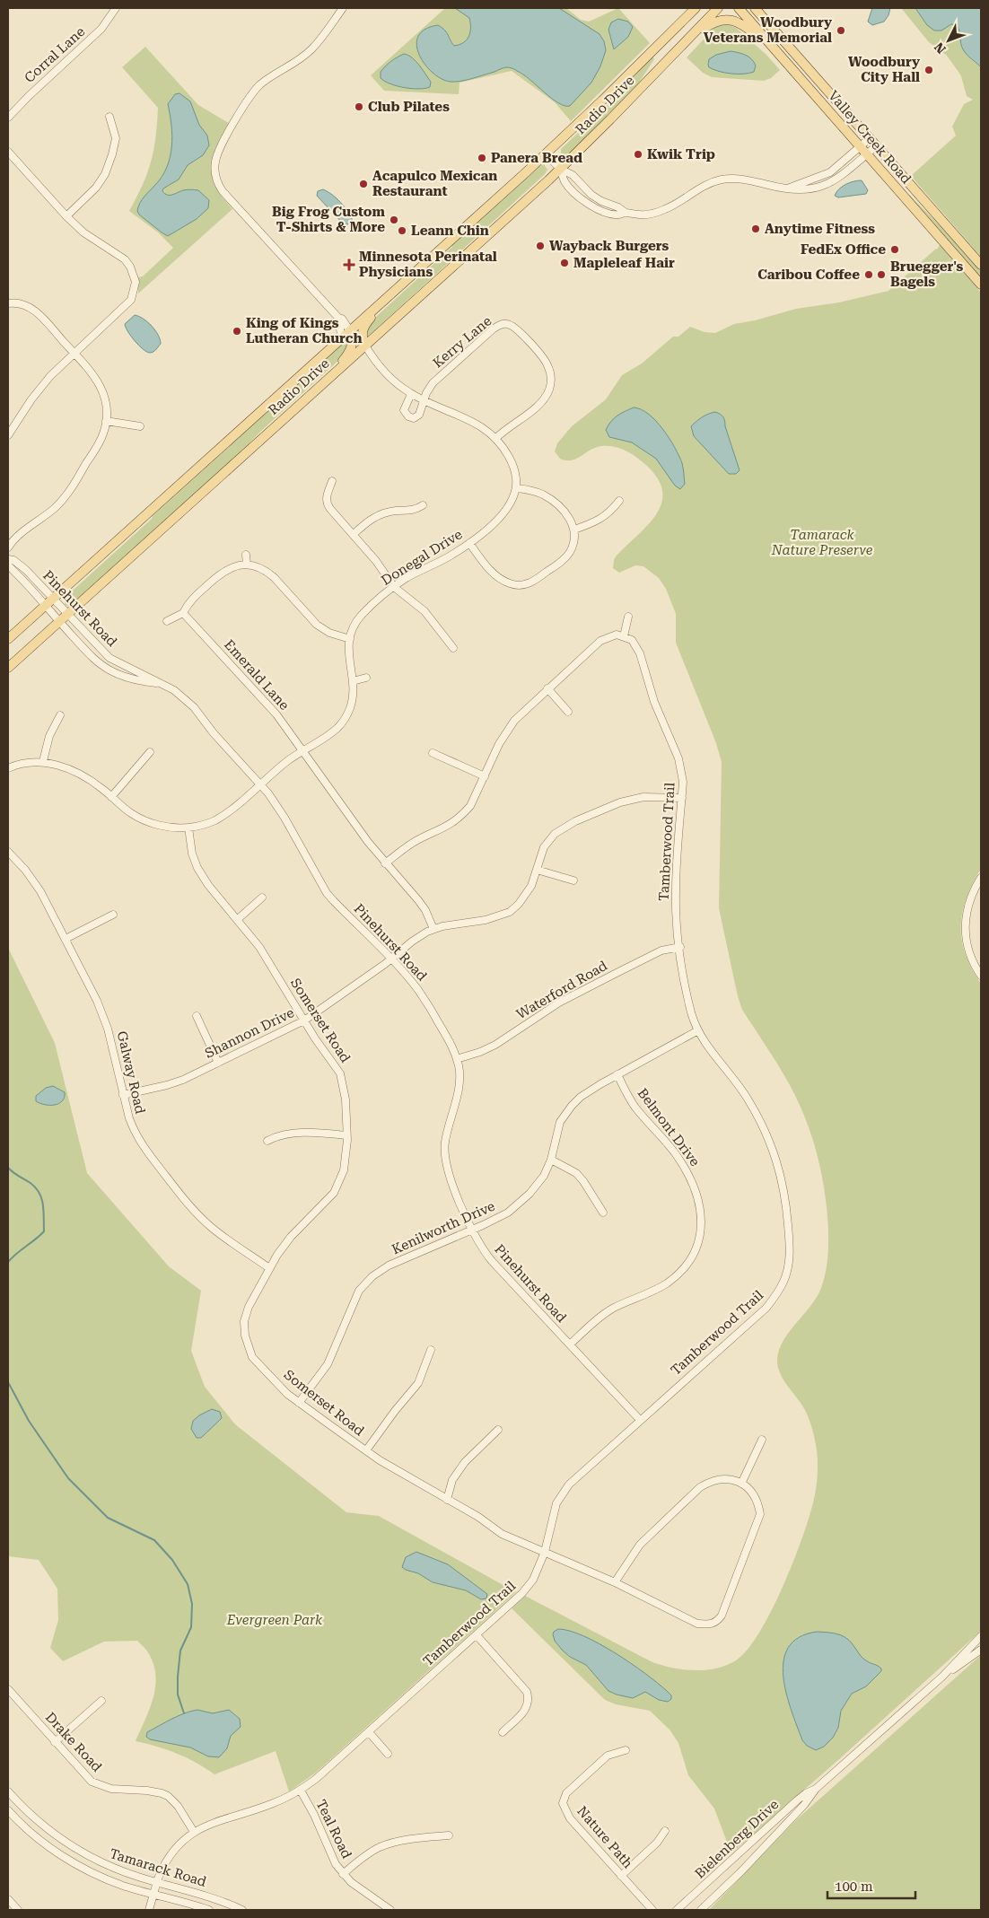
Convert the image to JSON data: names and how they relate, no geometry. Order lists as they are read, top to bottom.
{
  "streets": {
    "main road": ["Radio Drive", "Valley Creek Road"],
    "street": [
      "Corral Lane",
      "Kerry Lane",
      "Donegal Drive",
      "Pinehurst Road",
      "Emerald Lane",
      "Tamberwood Trail",
      "Waterford Road",
      "Somerset Road",
      "Shannon Drive",
      "Galway Road",
      "Belmont Drive",
      "Kenilworth Drive",
      "Drake Road",
      "Teal Road",
      "Nature Path",
      "Bielenberg Drive",
      "Tamarack Road"
    ]
  },
  "crossings": [
    ["Radio Drive", "Pinehurst Road"],
    ["Donegal Drive", "Pinehurst Road"],
    ["Donegal Drive", "Emerald Lane"],
    ["Donegal Drive", "Somerset Road"],
    ["Pinehurst Road", "Tamberwood Trail"],
    ["Pinehurst Road", "Waterford Road"],
    ["Pinehurst Road", "Shannon Drive"],
    ["Pinehurst Road", "Belmont Drive"],
    ["Pinehurst Road", "Kenilworth Drive"],
    ["Emerald Lane", "Shannon Drive"],
    ["Tamberwood Trail", "Waterford Road"],
    ["Tamberwood Trail", "Somerset Road"],
    ["Tamberwood Trail", "Shannon Drive"],
    ["Tamberwood Trail", "Kenilworth Drive"],
    ["Tamberwood Trail", "Drake Road"],
    ["Tamberwood Trail", "Teal Road"],
    ["Tamberwood Trail", "Tamarack Road"],
    ["Somerset Road", "Shannon Drive"],
    ["Somerset Road", "Galway Road"],
    ["Somerset Road", "Kenilworth Drive"],
    ["Shannon Drive", "Galway Road"],
    ["Belmont Drive", "Kenilworth Drive"]
  ],
  "parks": ["Tamarack Nature Preserve", "Evergreen Park"],
  "places": {
    "other": [
      "Woodbury Veterans Memorial",
      "Woodbury City Hall",
      "Club Pilates",
      "Kwik Trip",
      "Panera Bread",
      "Acapulco Mexican Restaurant",
      "Big Frog Custom T-Shirts & More",
      "Anytime Fitness",
      "Leann Chin",
      "Wayback Burgers",
      "FedEx Office",
      "Mapleleaf Hair",
      "Caribou Coffee",
      "Bruegger's Bagels",
      "King of Kings Lutheran Church"
    ],
    "health": ["Minnesota Perinatal Physicians"]
  },
  "scale_bar": "100 m",
  "north": "bottom left"
}
